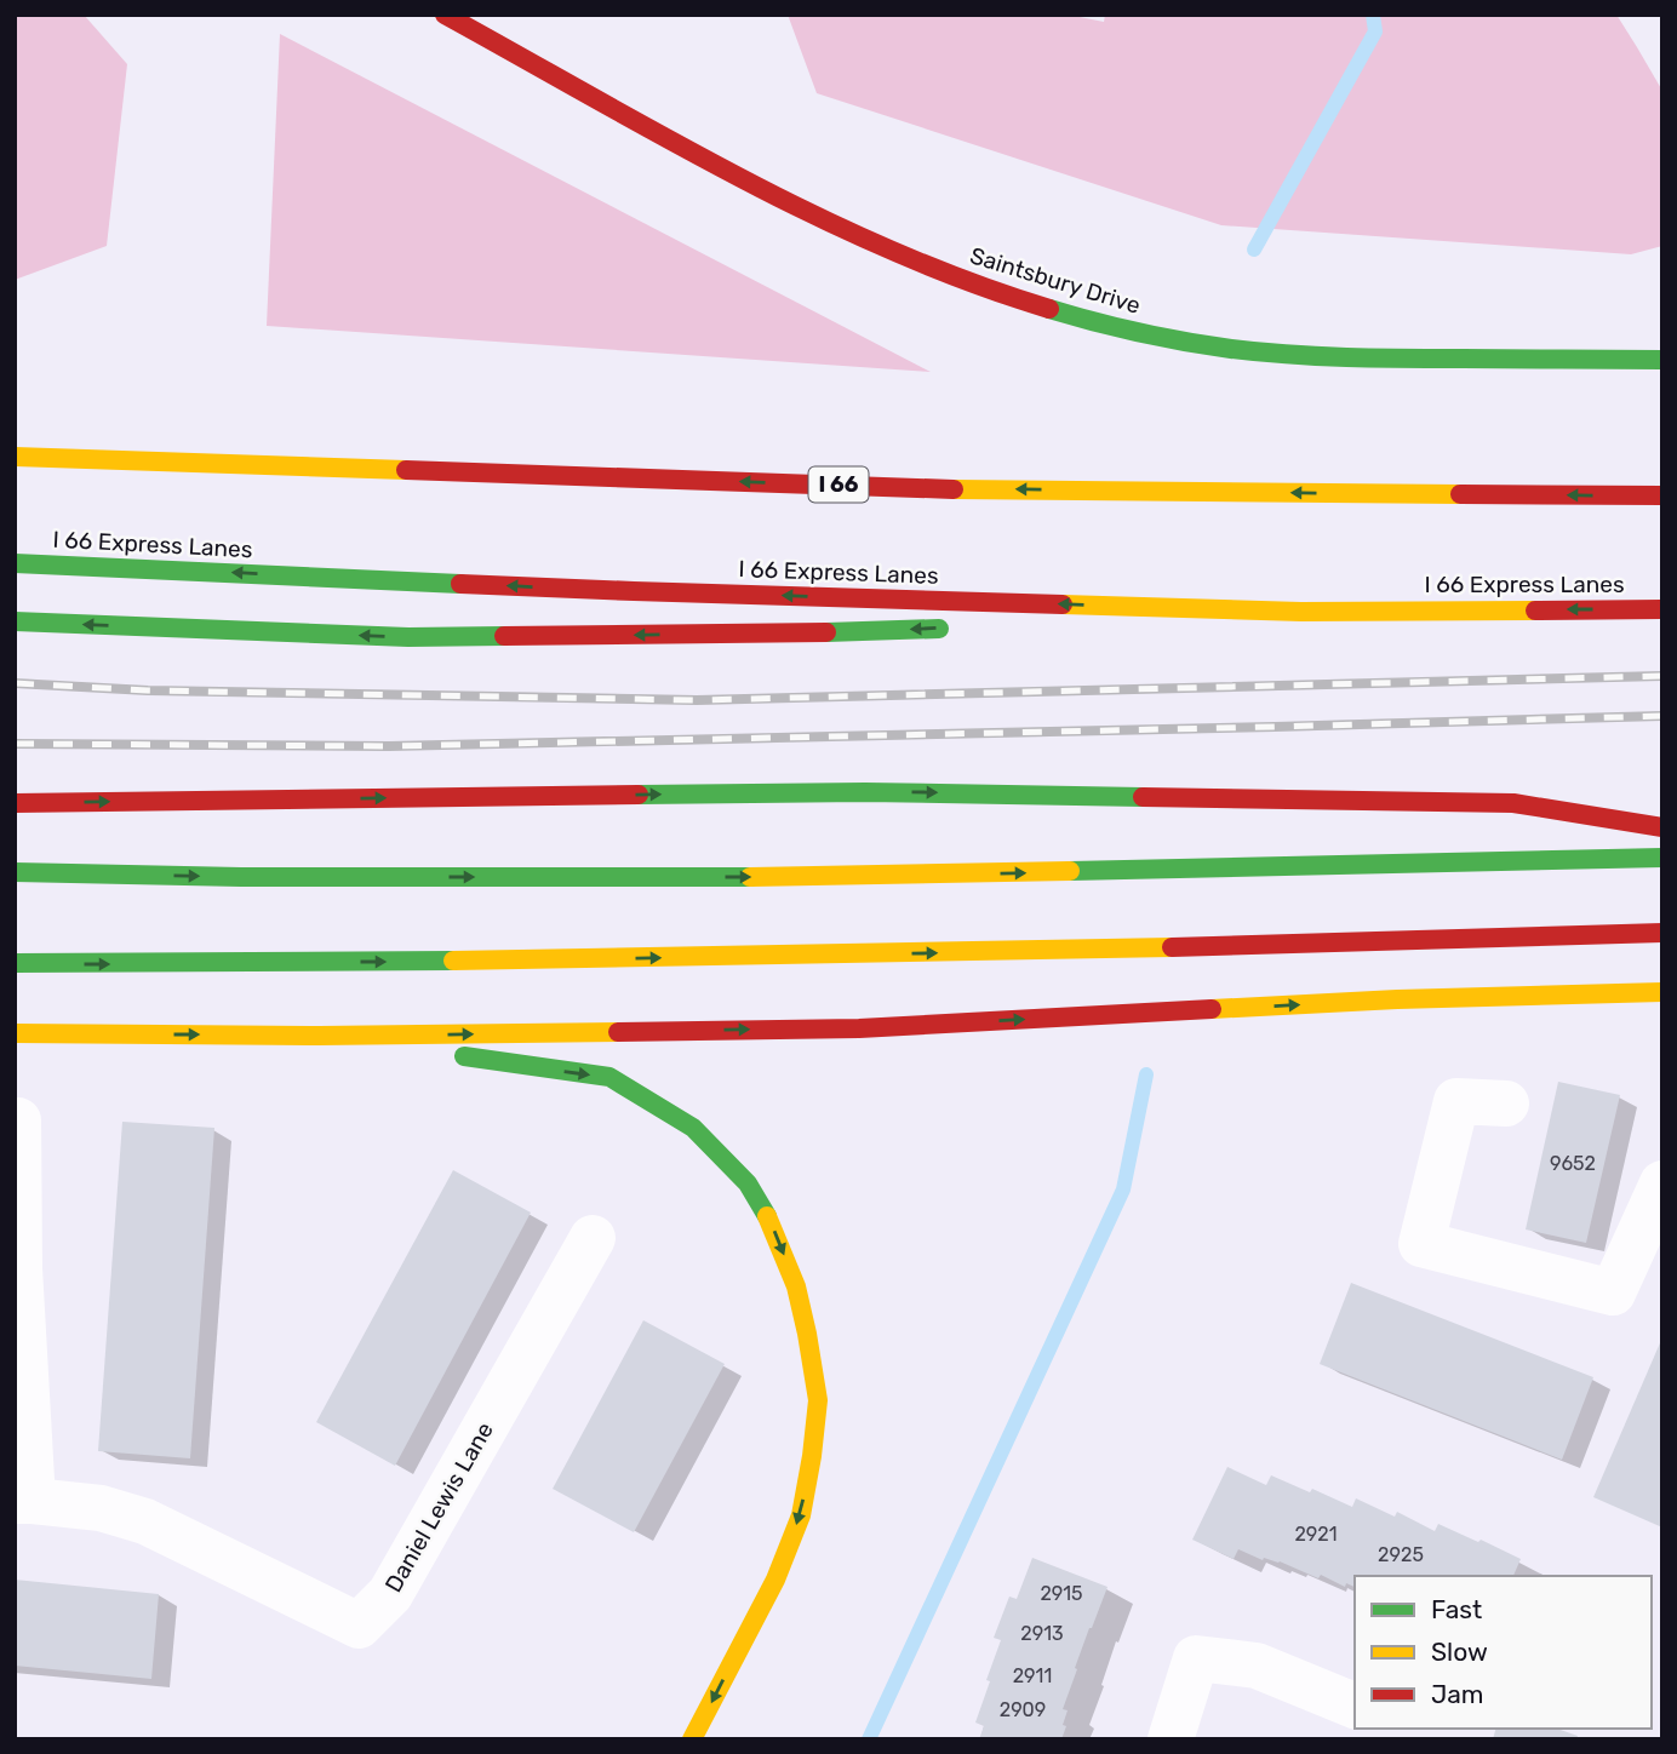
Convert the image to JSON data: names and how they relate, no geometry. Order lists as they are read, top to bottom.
{
  "streets": {
    "main road": ["Saintsbury Drive", "I 66", "I 66 Express Lanes"],
    "street": ["Daniel Lewis Lane"]
  },
  "house_numbers": [
    "9652",
    "2921",
    "2925",
    "2915",
    "2913",
    "2911",
    "2909"
  ],
  "legend": ["Fast", "Slow", "Jam"]
}
